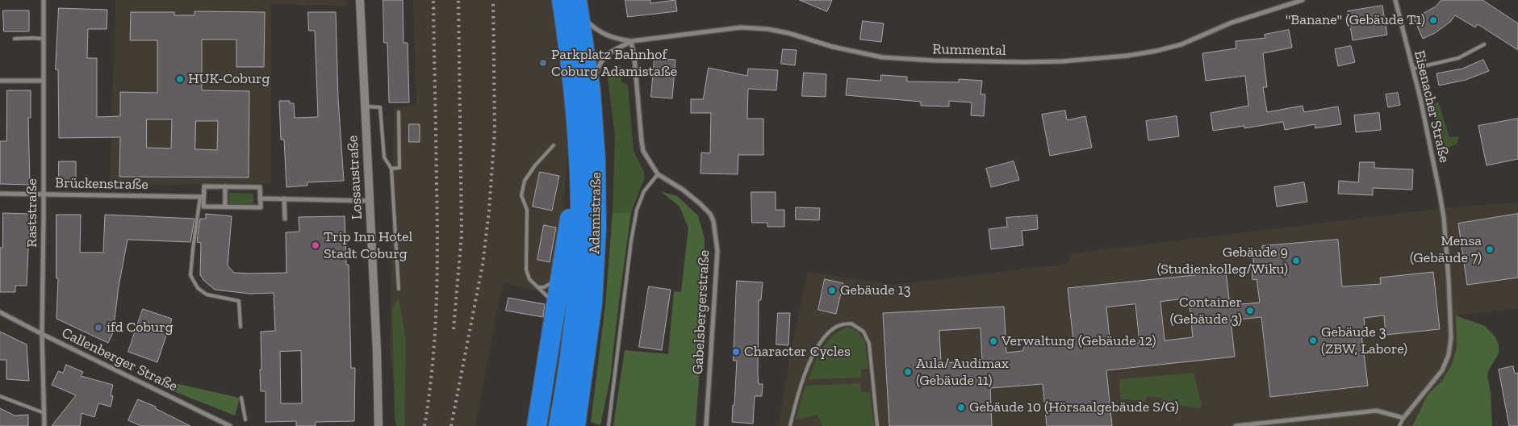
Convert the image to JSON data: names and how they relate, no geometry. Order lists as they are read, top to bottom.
{
  "streets": {
    "highway": ["Adamistraße"],
    "street": [
      "Rummental",
      "Eisenacher Straße",
      "Lossaustraße",
      "Brückenstraße",
      "Raststraße",
      "Gabelsbergerstraße",
      "Callenberger Straße"
    ]
  },
  "crossings": [
    ["Rummental", "Adamistraße"],
    ["Brückenstraße", "Raststraße"],
    ["Raststraße", "Callenberger Straße"]
  ],
  "places": [
    "\"Banane\" (Gebäude T1)",
    "Parkplatz Bahnhof Coburg Adamistaße",
    "HUK-Coburg",
    "Trip Inn Hotel Stadt Coburg",
    "Mensa (Gebäude 7)",
    "Gebäude 9 (Studienkolleg/Wiku)",
    "Gebäude 13",
    "Container (Gebäude 3)",
    "ifd Coburg",
    "Gebäude 3 (ZBW, Labore)",
    "Verwaltung (Gebäude 12)",
    "Character Cycles",
    "Aula/ Audimax (Gebäude 11)",
    "Gebäude 10 (Hörsaalgebäude S/G)"
  ]
}
